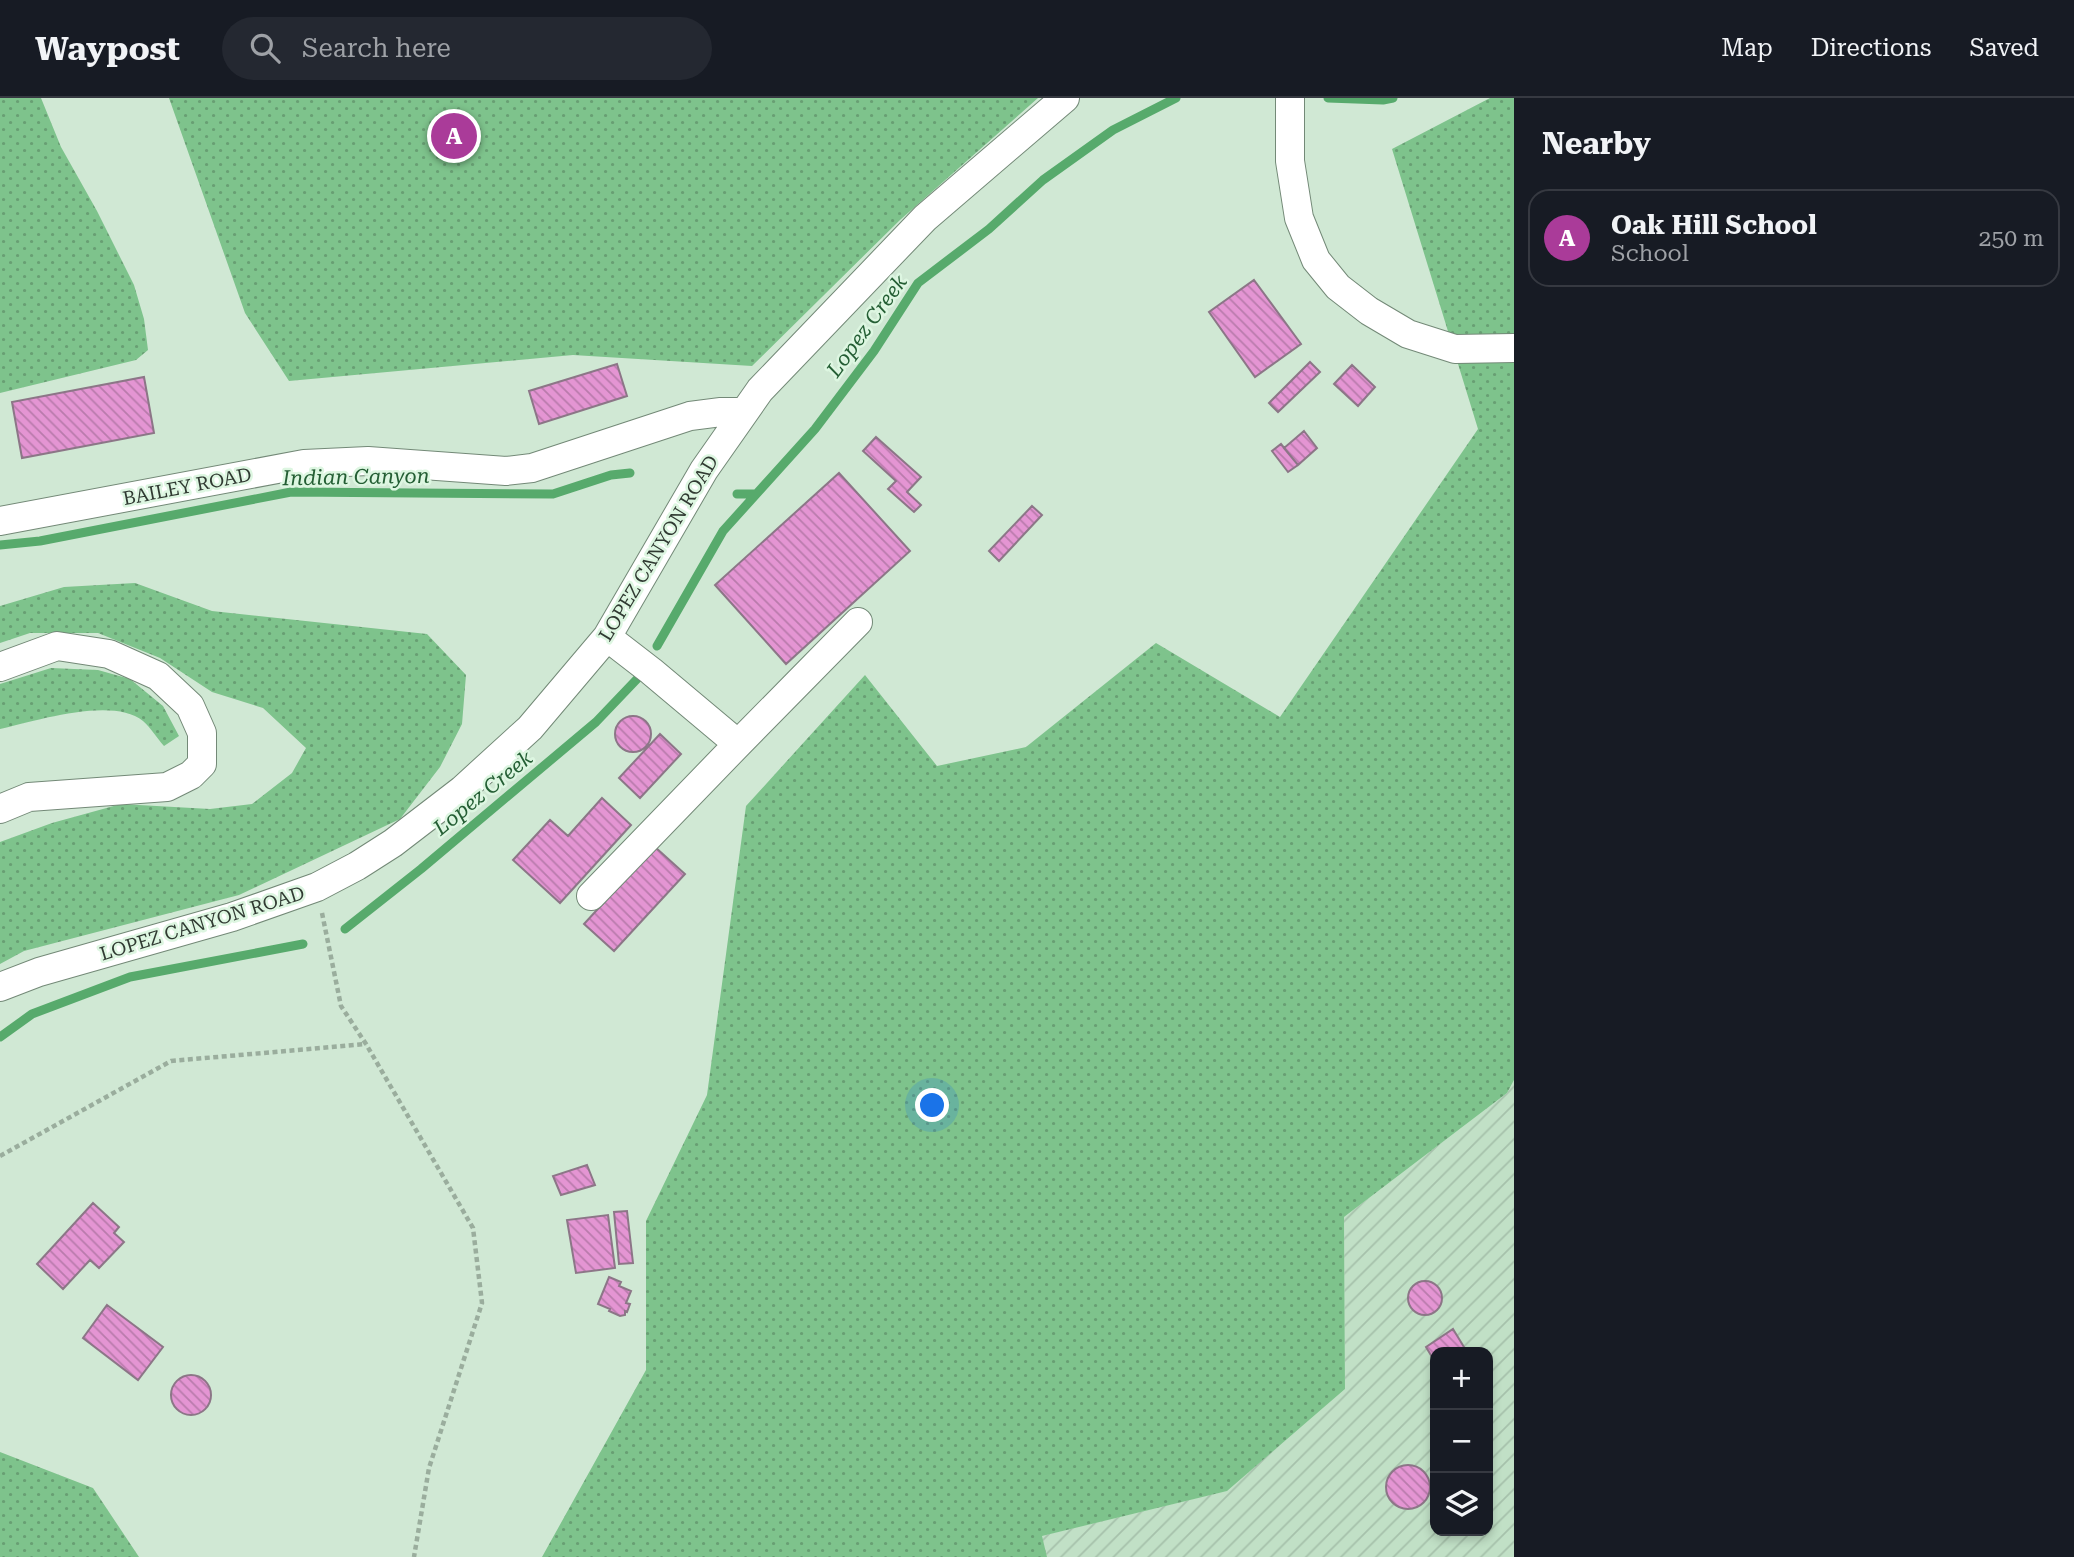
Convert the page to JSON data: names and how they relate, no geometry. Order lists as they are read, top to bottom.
{
  "streets": {
    "street": ["BAILEY ROAD", "LOPEZ CANYON ROAD"]
  },
  "crossings": [
    ["BAILEY ROAD", "LOPEZ CANYON ROAD"]
  ],
  "water": ["Lopez Creek", "Indian Canyon"],
  "page": {
    "header": "Waypost",
    "search": "Search here",
    "nav": ["Map", "Directions", "Saved"],
    "heading": "Nearby",
    "pins": "A",
    "list": [
      {
        "mark": "A",
        "name": "Oak Hill School",
        "note": "School",
        "value": "250 m"
      }
    ],
    "map_buttons": ["+", "−"]
  }
}
